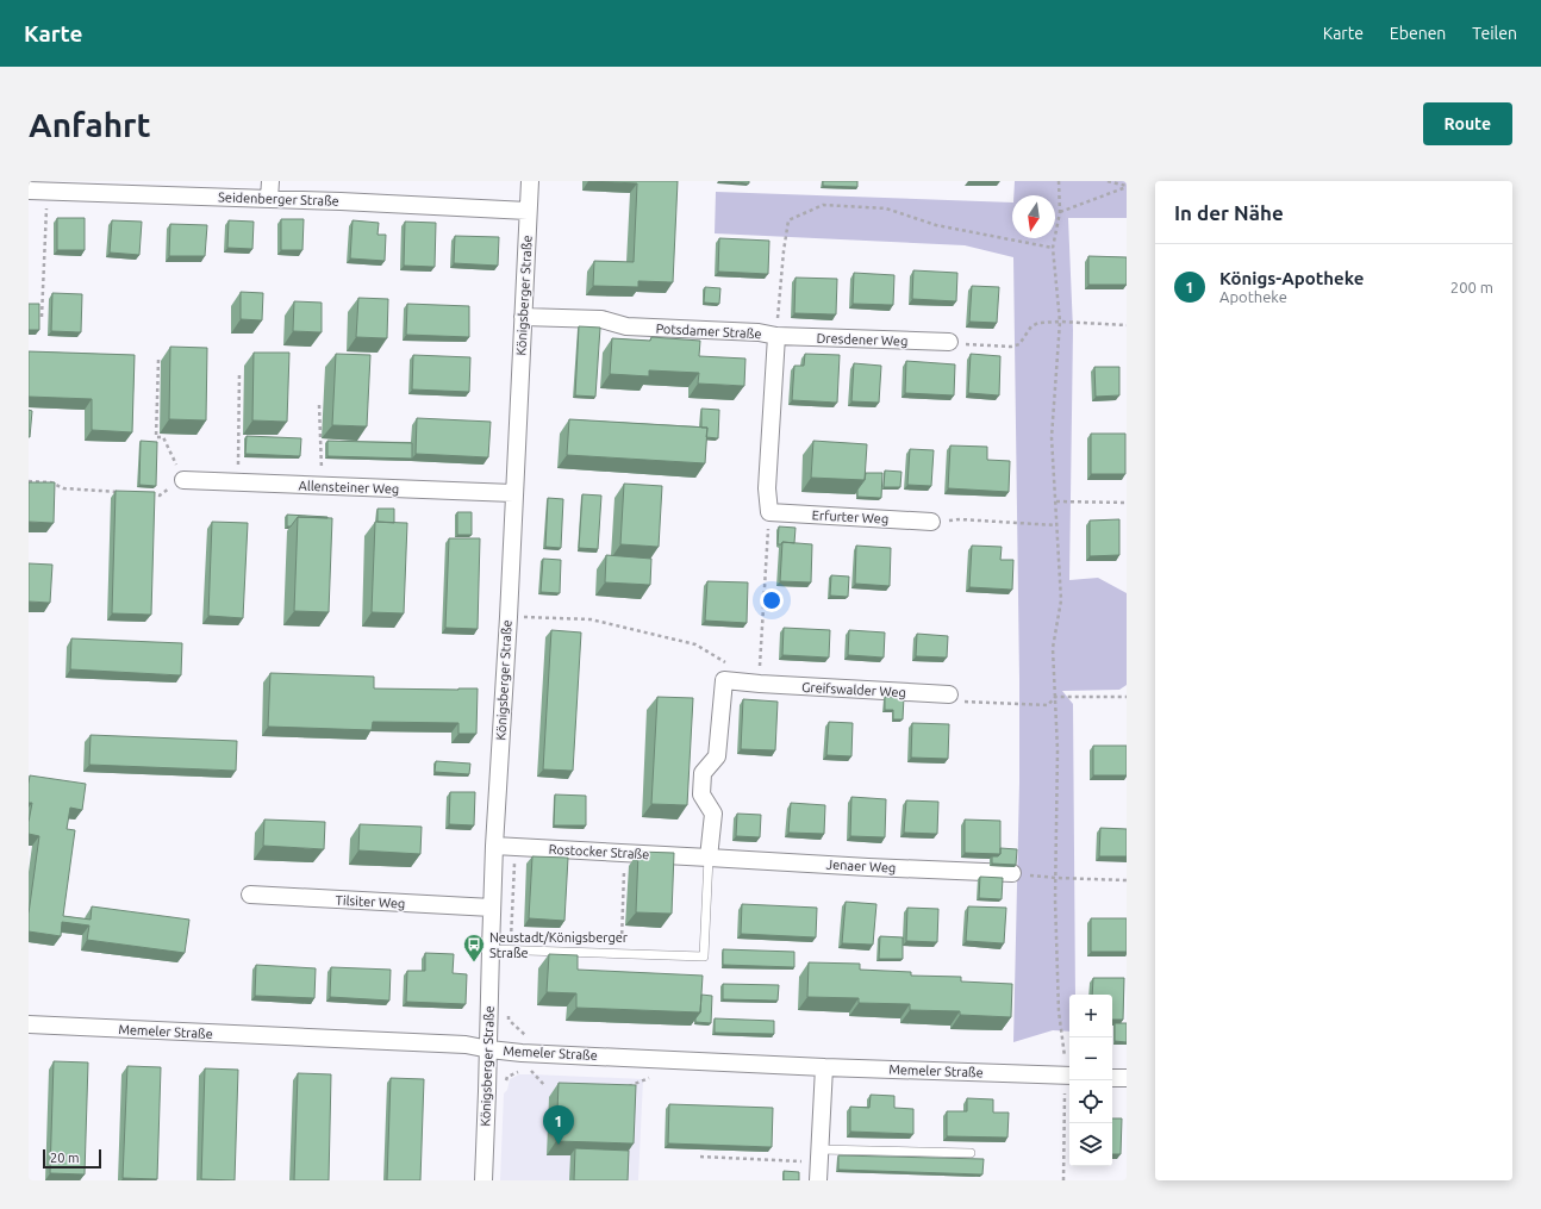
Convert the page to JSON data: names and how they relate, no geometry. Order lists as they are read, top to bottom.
{
  "streets": {
    "street": [
      "Seidenberger Straße",
      "Königsberger Straße",
      "Potsdamer Straße",
      "Dresdener Weg",
      "Allensteiner Weg",
      "Erfurter Weg",
      "Greifswalder Weg",
      "Rostocker Straße",
      "Jenaer Weg",
      "Tilsiter Weg",
      "Memeler Straße"
    ]
  },
  "crossings": [
    ["Seidenberger Straße", "Königsberger Straße"],
    ["Königsberger Straße", "Potsdamer Straße"],
    ["Königsberger Straße", "Allensteiner Weg"],
    ["Königsberger Straße", "Rostocker Straße"],
    ["Königsberger Straße", "Tilsiter Weg"],
    ["Königsberger Straße", "Memeler Straße"],
    ["Potsdamer Straße", "Dresdener Weg"],
    ["Potsdamer Straße", "Erfurter Weg"],
    ["Rostocker Straße", "Jenaer Weg"]
  ],
  "places": {
    "bus stop": ["Neustadt/Königsberger Straße"]
  },
  "scale_bar": "20 m",
  "north": "bottom",
  "page": {
    "header": "Karte",
    "nav": ["Karte", "Ebenen", "Teilen"],
    "buttons": "Route",
    "title": "Anfahrt",
    "heading": "In der Nähe",
    "list": [
      {
        "mark": "1",
        "name": "Königs-Apotheke",
        "note": "Apotheke",
        "value": "200 m"
      }
    ],
    "map_buttons": ["+", "−"],
    "pins": "1",
    "scale": "20 m"
  }
}
